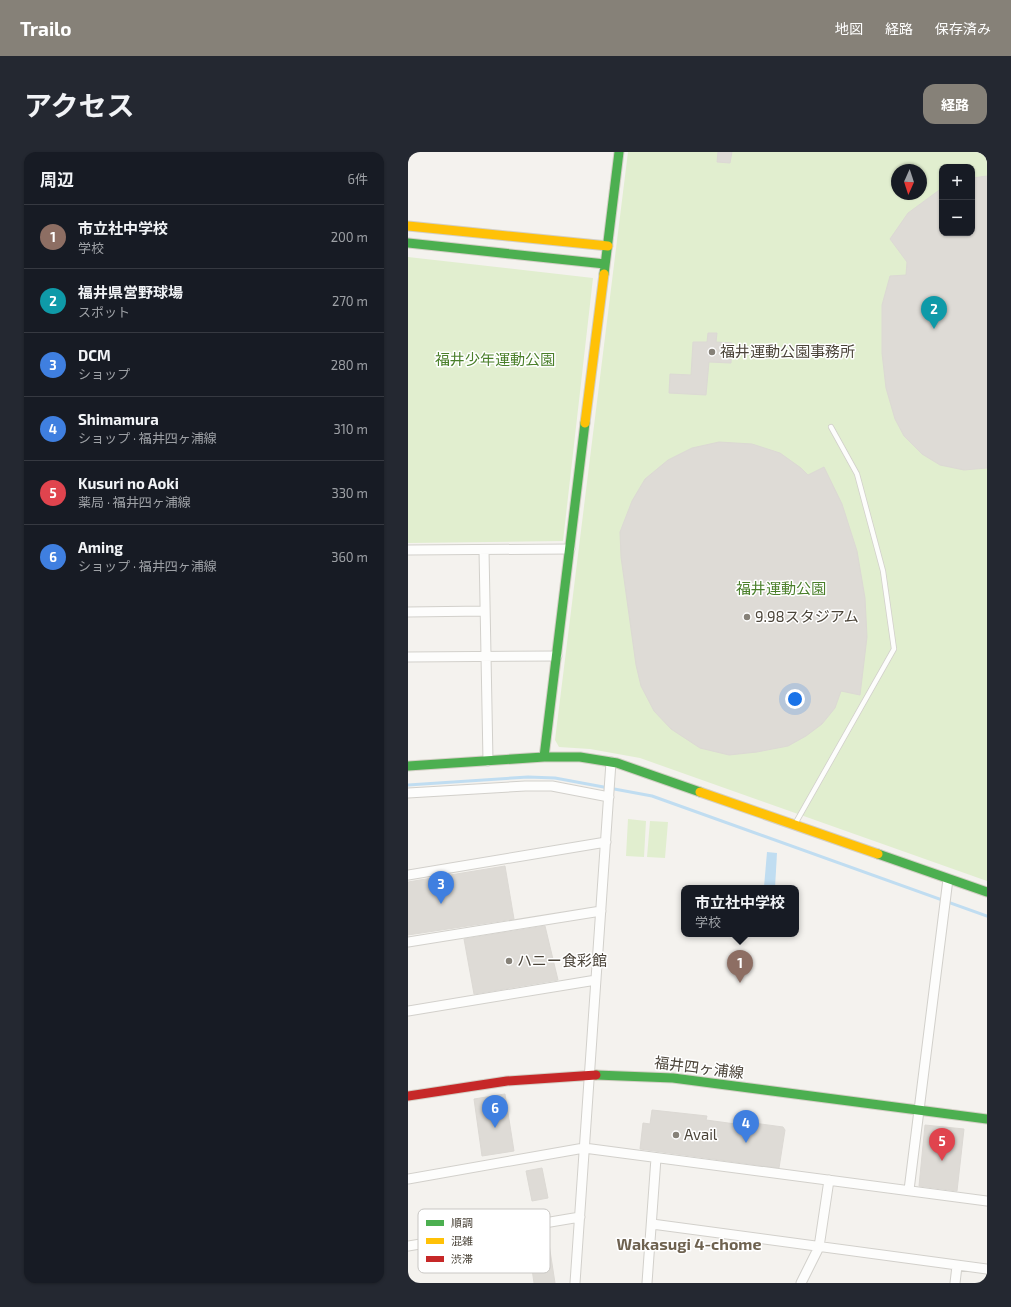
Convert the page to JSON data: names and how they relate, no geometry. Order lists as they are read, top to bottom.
{
  "streets": {
    "street": ["福井四ヶ浦線"]
  },
  "districts": ["Wakasugi 4-chome"],
  "parks": ["福井少年運動公園", "福井運動公園"],
  "places": [
    "福井運動公園事務所",
    "9.98スタジアム",
    "ハニー食彩館",
    "Avail"
  ],
  "legend": ["順調", "混雑", "渋滞"],
  "north": "bottom",
  "page": {
    "header": "Trailo",
    "nav": ["地図", "経路", "保存済み"],
    "title": "アクセス",
    "buttons": "経路",
    "heading": ["周辺", "6件"],
    "map_buttons": ["+", "−"],
    "list": [
      {
        "mark": "1",
        "name": "市立社中学校",
        "note": "学校",
        "value": "200 m"
      },
      {
        "mark": "2",
        "name": "福井県営野球場",
        "note": "スポット",
        "value": "270 m"
      },
      {
        "mark": "3",
        "name": "DCM",
        "note": "ショップ",
        "value": "280 m"
      },
      {
        "mark": "4",
        "name": "Shimamura",
        "note": "ショップ · 福井四ヶ浦線",
        "value": "310 m"
      },
      {
        "mark": "5",
        "name": "Kusuri no Aoki",
        "note": "薬局 · 福井四ヶ浦線",
        "value": "330 m"
      },
      {
        "mark": "6",
        "name": "Aming",
        "note": "ショップ · 福井四ヶ浦線",
        "value": "360 m"
      }
    ],
    "pins": [
      "2",
      "3",
      "1",
      "6",
      "4",
      "5"
    ],
    "popup": ["市立社中学校", "学校"]
  }
}
